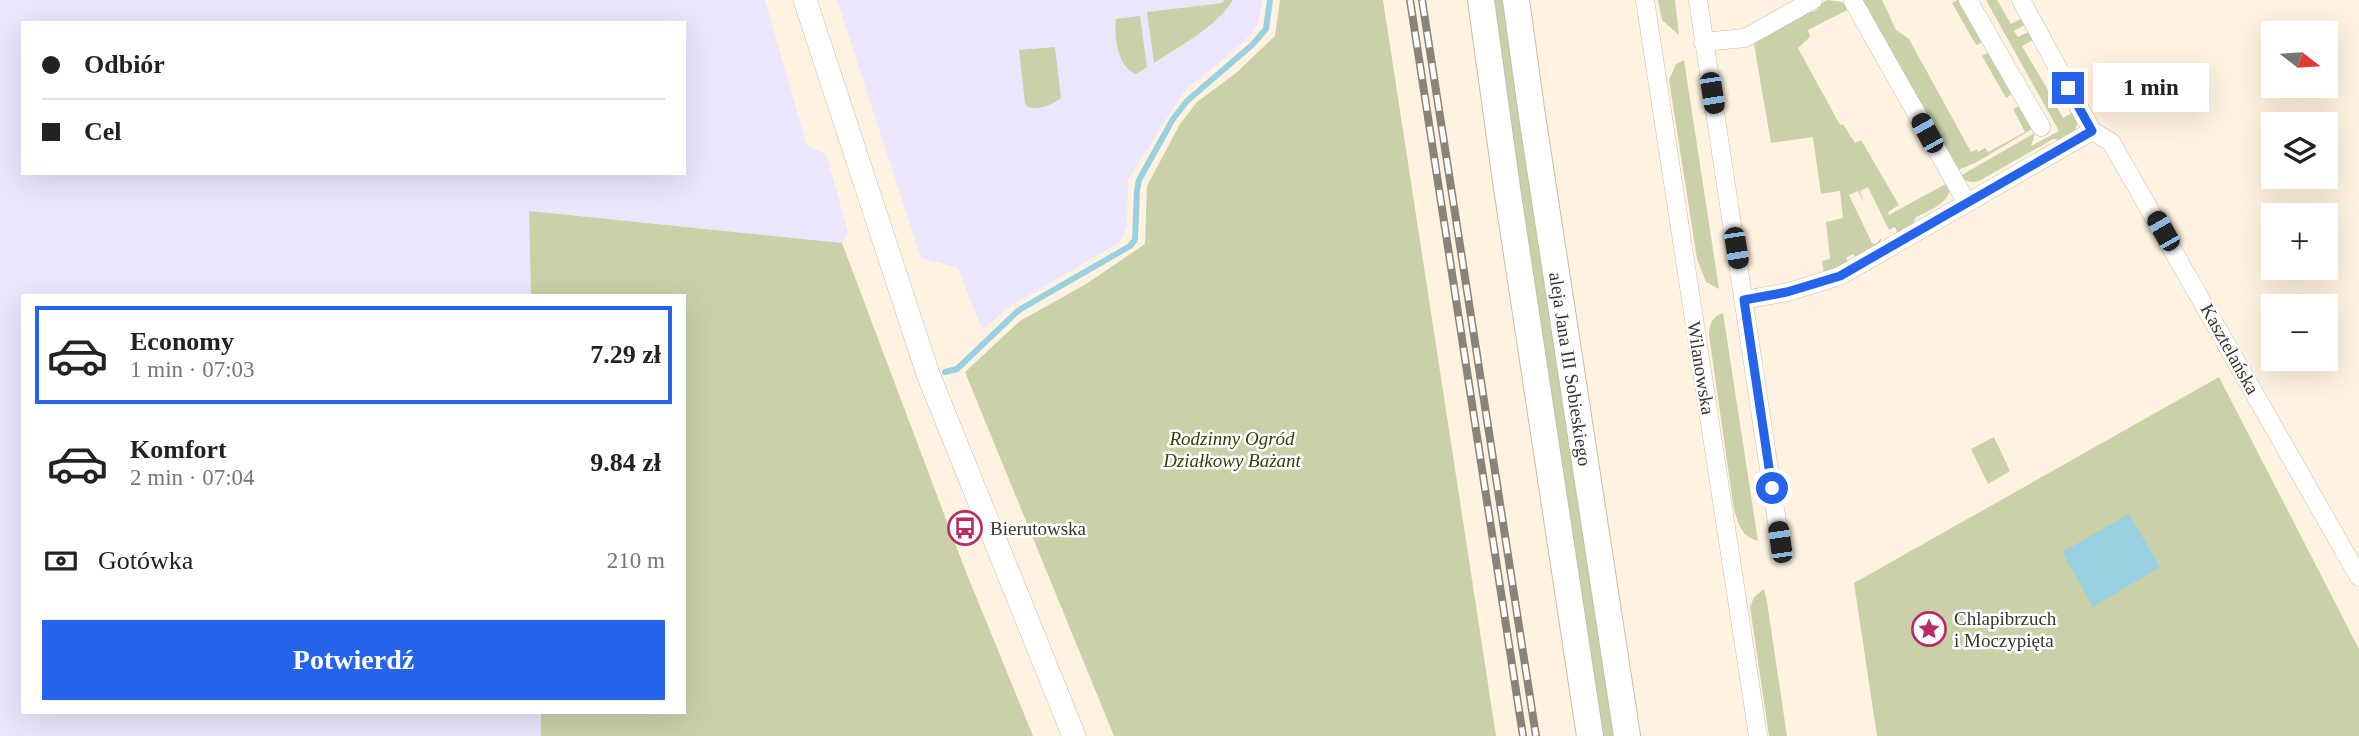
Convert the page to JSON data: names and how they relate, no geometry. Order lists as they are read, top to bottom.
{
  "streets": {
    "main road": ["aleja Jana III Sobieskiego"],
    "street": ["Kasztelańska", "Wilanowska"]
  },
  "parks": ["Rodzinny Ogród Działkowy Bażant"],
  "places": {
    "bus stop": ["Bierutowska"],
    "place": ["Chlapibrzuch i Moczypięta"]
  },
  "north": "right",
  "page": {
    "map_buttons": ["+", "−"],
    "banner": ["Odbiór", "Cel"],
    "bubble": "1 min",
    "list": [
      {
        "name": "Economy",
        "note": "1 min · 07:03",
        "value": "7.29 zł"
      },
      {
        "name": "Komfort",
        "note": "2 min · 07:04",
        "value": "9.84 zł"
      }
    ],
    "pay": ["Gotówka", "210 m"],
    "buttons": "Potwierdź"
  }
}
